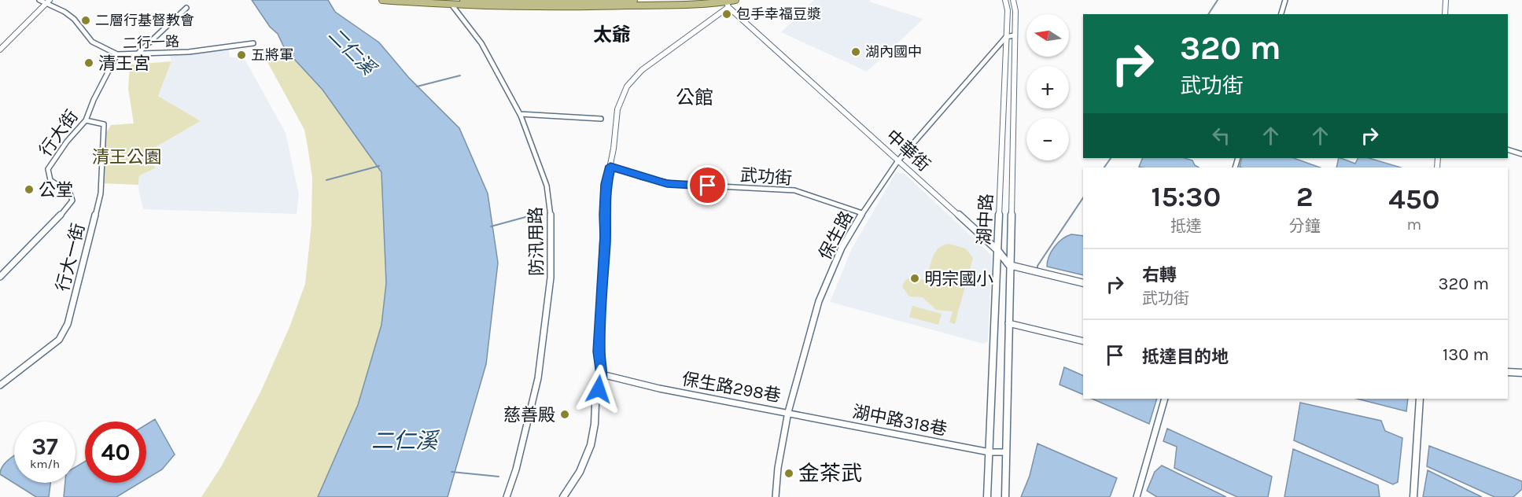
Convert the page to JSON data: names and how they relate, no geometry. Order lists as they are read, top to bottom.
{
  "streets": {
    "street": [
      "二行一路",
      "行大街",
      "中華街",
      "武功街",
      "湖中路",
      "保生路",
      "防汛用路",
      "行大一街",
      "保生路298巷",
      "湖中路318巷"
    ]
  },
  "crossings": [
    ["二行一路", "行大街"],
    ["行大街", "行大一街"],
    ["中華街", "湖中路"],
    ["中華街", "保生路"],
    ["武功街", "保生路"],
    ["湖中路", "保生路"],
    ["湖中路", "湖中路318巷"],
    ["保生路", "保生路298巷"],
    ["保生路", "湖中路318巷"],
    ["保生路298巷", "湖中路318巷"]
  ],
  "districts": ["太爺", "公館"],
  "water": ["二仁溪"],
  "parks": ["清王公園"],
  "places": [
    "包手幸福豆漿",
    "二層行基督教會",
    "湖內國中",
    "五將軍",
    "清王宮",
    "公堂",
    "明宗國小",
    "慈善殿",
    "金茶武"
  ],
  "north": "left",
  "page": {
    "map_buttons": ["+", "−"],
    "turn": ["320 m", "武功街"],
    "eta": [
      "15:30",
      "抵達",
      "2",
      "分鐘",
      "450",
      "m"
    ],
    "list": [
      {
        "name": "右轉",
        "note": "武功街",
        "value": "320 m"
      },
      {
        "name": "抵達目的地",
        "value": "130 m"
      }
    ],
    "speed": "37 km/h",
    "limit": "40"
  }
}
